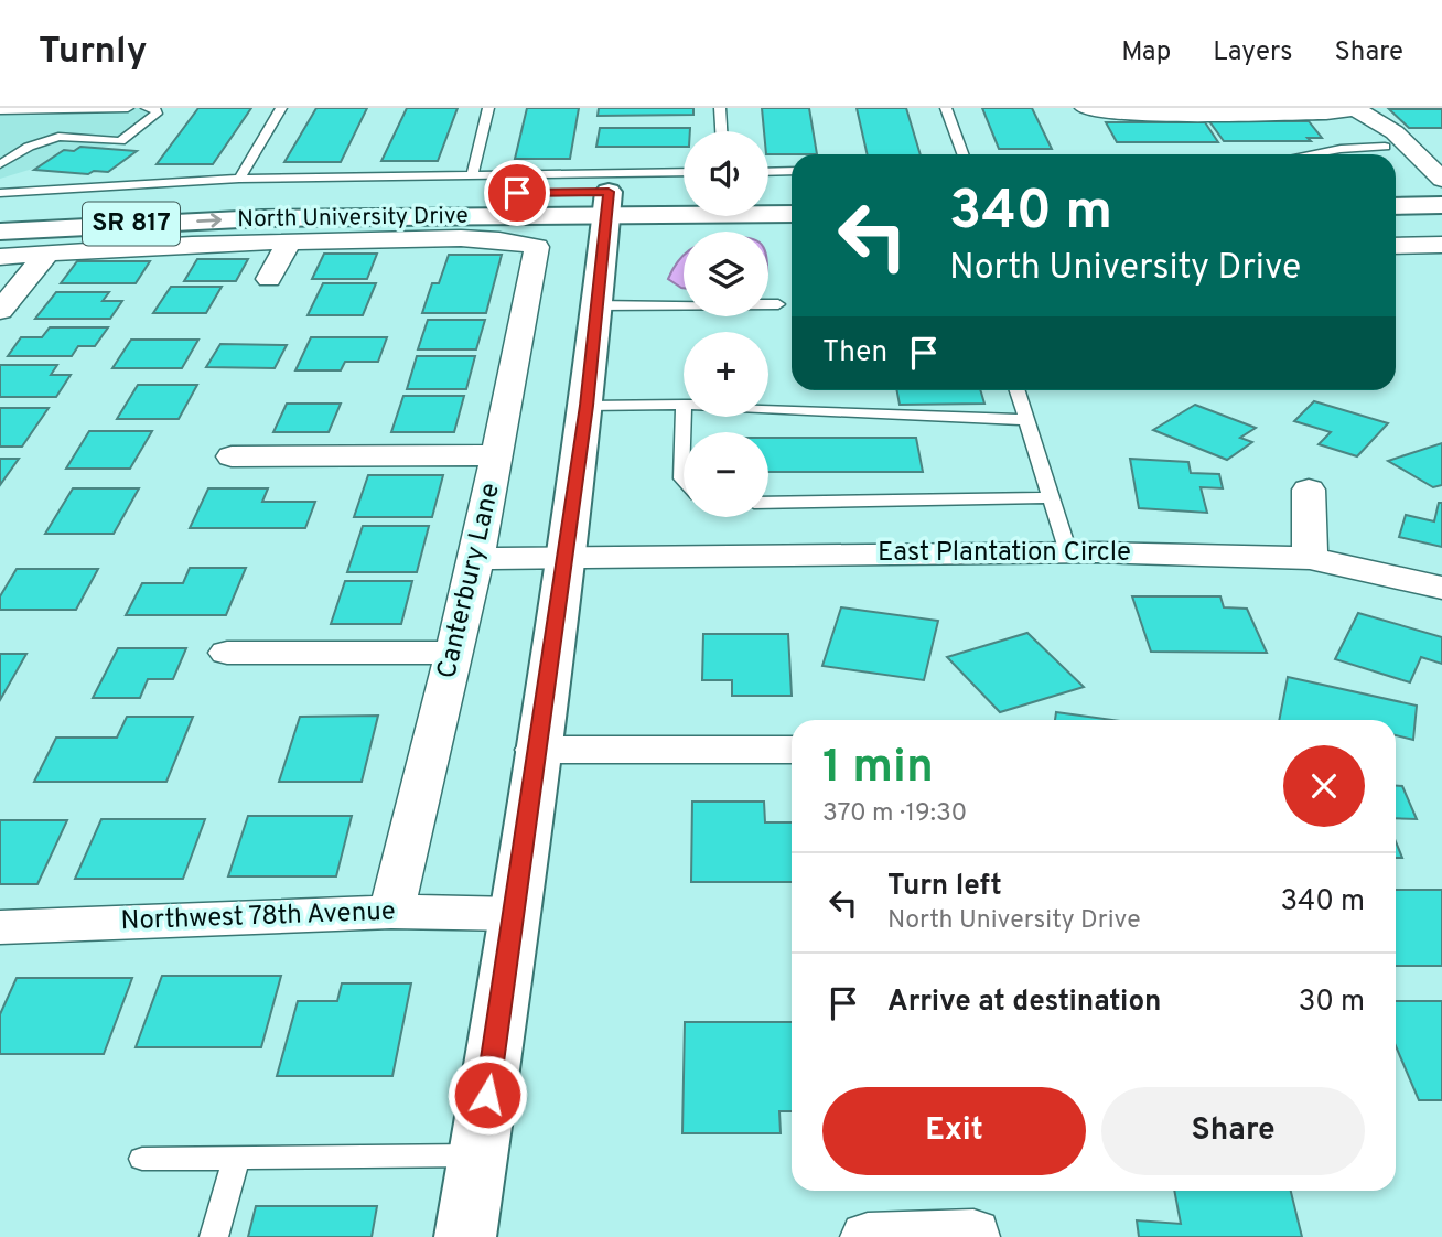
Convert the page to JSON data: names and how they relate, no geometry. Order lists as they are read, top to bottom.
{
  "streets": {
    "main road": ["North University Drive", "SR 817"],
    "street": ["East Plantation Circle", "Canterbury Lane", "Northwest 78th Avenue"]
  },
  "crossings": [
    ["East Plantation Circle", "Canterbury Lane"],
    ["Canterbury Lane", "Northwest 78th Avenue"]
  ],
  "page": {
    "header": "Turnly",
    "nav": ["Map", "Layers", "Share"],
    "map_buttons": ["+", "−"],
    "turn": ["340 m", "North University Drive"],
    "then": "Then",
    "heading": ["1 min", "370 m · 19:30"],
    "list": [
      {
        "name": "Turn left",
        "note": "North University Drive",
        "value": "340 m"
      },
      {
        "name": "Arrive at destination",
        "value": "30 m"
      }
    ],
    "buttons": ["Exit", "Share"]
  }
}
